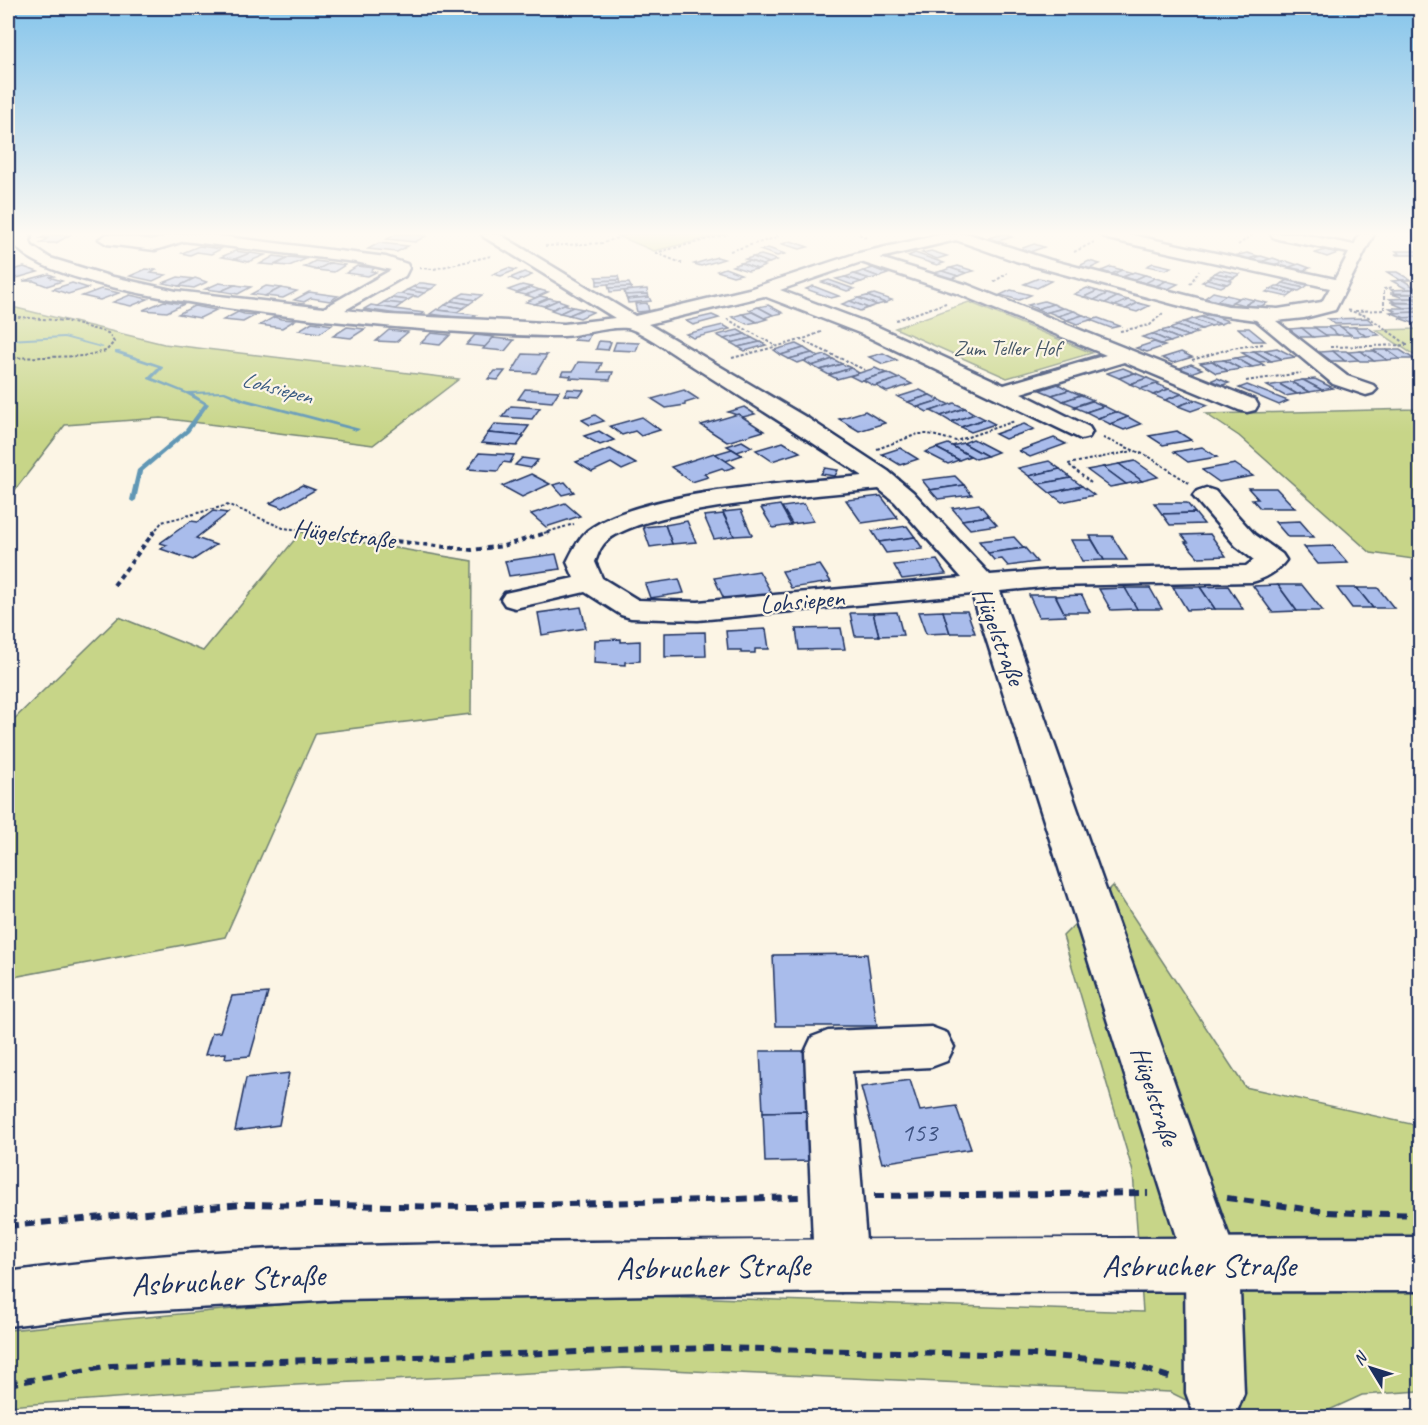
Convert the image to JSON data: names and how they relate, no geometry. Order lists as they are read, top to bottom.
{
  "streets": {
    "street": ["Hügelstraße", "Lohsiepen", "Asbrucher Straße"]
  },
  "crossings": [
    ["Hügelstraße", "Lohsiepen"],
    ["Hügelstraße", "Asbrucher Straße"]
  ],
  "water": ["Lohsiepen"],
  "parks": ["Zum Teller Hof"],
  "house_numbers": ["153"],
  "north": "top left"
}
